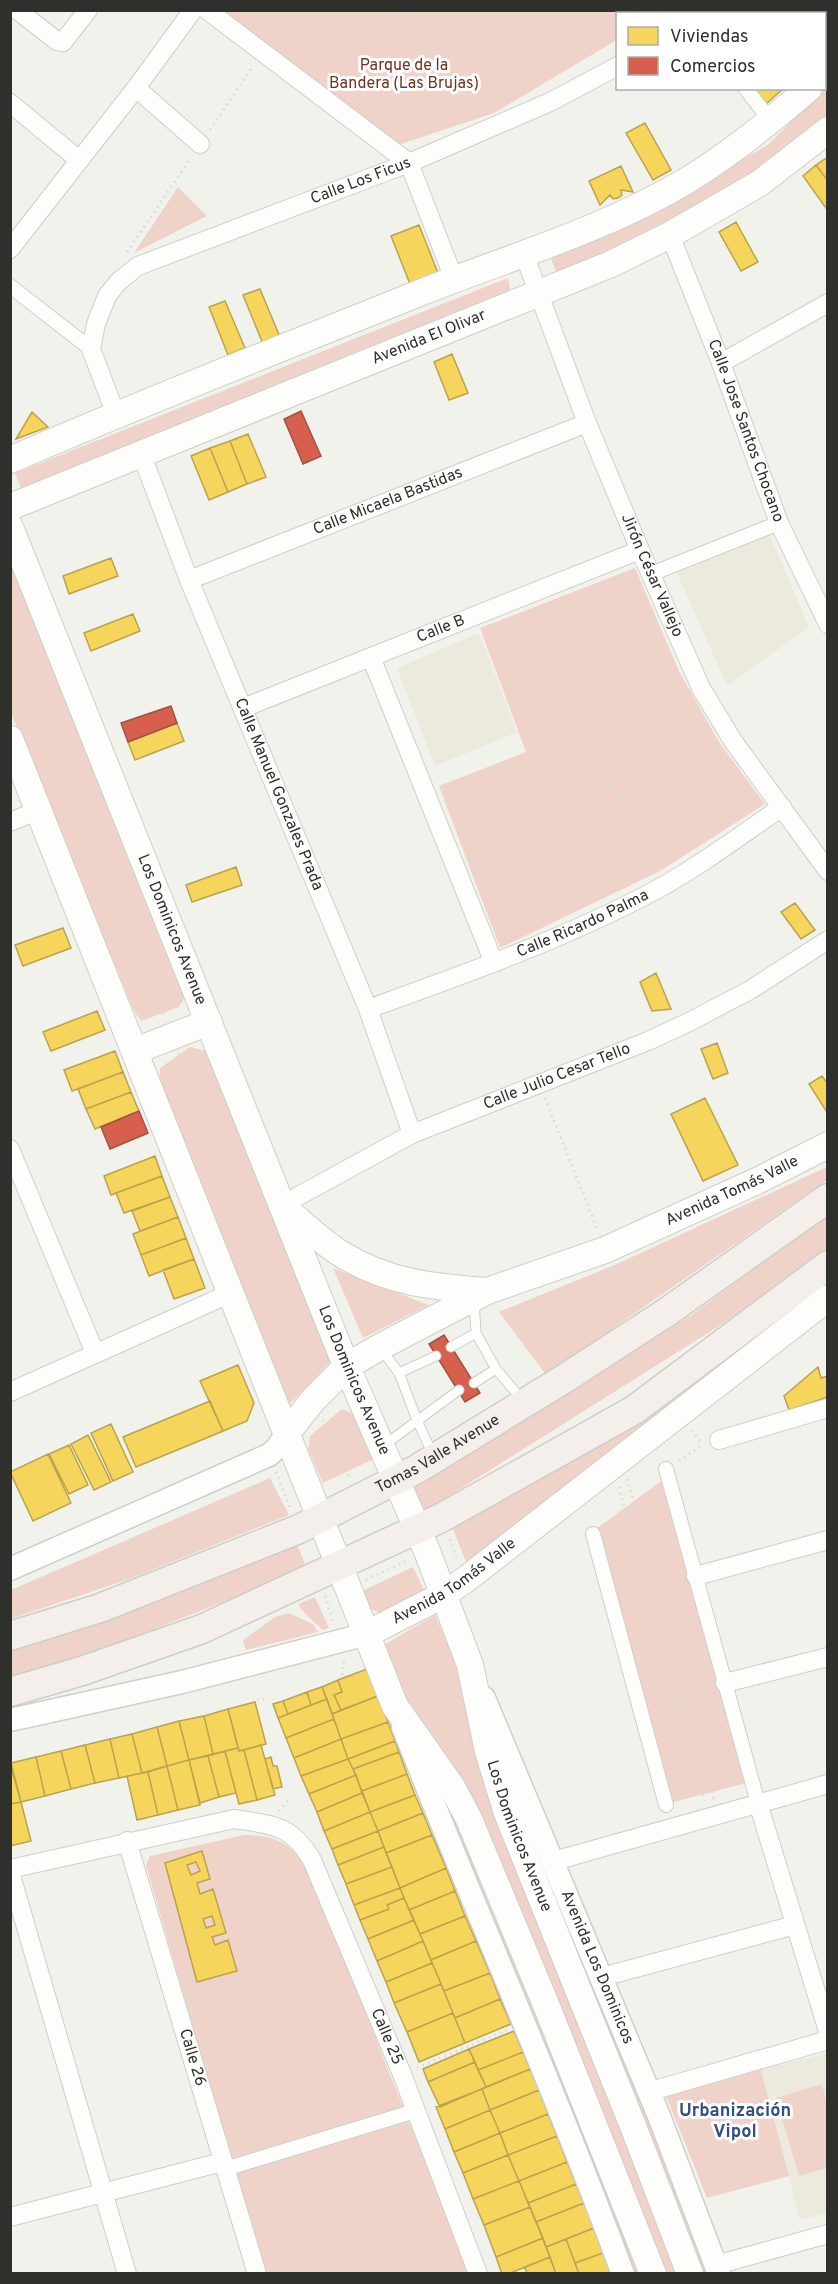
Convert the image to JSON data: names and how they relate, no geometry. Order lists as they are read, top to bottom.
{
  "streets": {
    "main road": [
      "Avenida El Olivar",
      "Los Dominicos Avenue",
      "Avenida Tomás Valle",
      "Tomas Valle Avenue"
    ],
    "street": [
      "Calle Los Ficus",
      "Calle Jose Santos Chocano",
      "Calle Micaela Bastidas",
      "Jirón César Vallejo",
      "Calle B",
      "Calle Manuel Gonzales Prada",
      "Calle Ricardo Palma",
      "Calle Julio Cesar Tello",
      "Avenida Los Dominicos",
      "Calle 25",
      "Calle 26"
    ]
  },
  "crossings": [
    ["Avenida El Olivar", "Calle Jose Santos Chocano"],
    ["Avenida El Olivar", "Jirón César Vallejo"],
    ["Avenida El Olivar", "Calle Manuel Gonzales Prada"],
    ["Calle Micaela Bastidas", "Jirón César Vallejo"],
    ["Calle Micaela Bastidas", "Calle Manuel Gonzales Prada"],
    ["Jirón César Vallejo", "Calle B"],
    ["Jirón César Vallejo", "Calle Ricardo Palma"],
    ["Calle B", "Calle Manuel Gonzales Prada"],
    ["Calle Manuel Gonzales Prada", "Calle Ricardo Palma"],
    ["Calle Manuel Gonzales Prada", "Calle Julio Cesar Tello"],
    ["Los Dominicos Avenue", "Calle Julio Cesar Tello"],
    ["Los Dominicos Avenue", "Avenida Tomás Valle"],
    ["Los Dominicos Avenue", "Tomas Valle Avenue"],
    ["Los Dominicos Avenue", "Avenida Los Dominicos"],
    ["Calle 25", "Calle 26"]
  ],
  "districts": ["Urbanización Vipol"],
  "parks": ["Parque de la Bandera (Las Brujas)"],
  "legend": ["Viviendas", "Comercios"]
}
